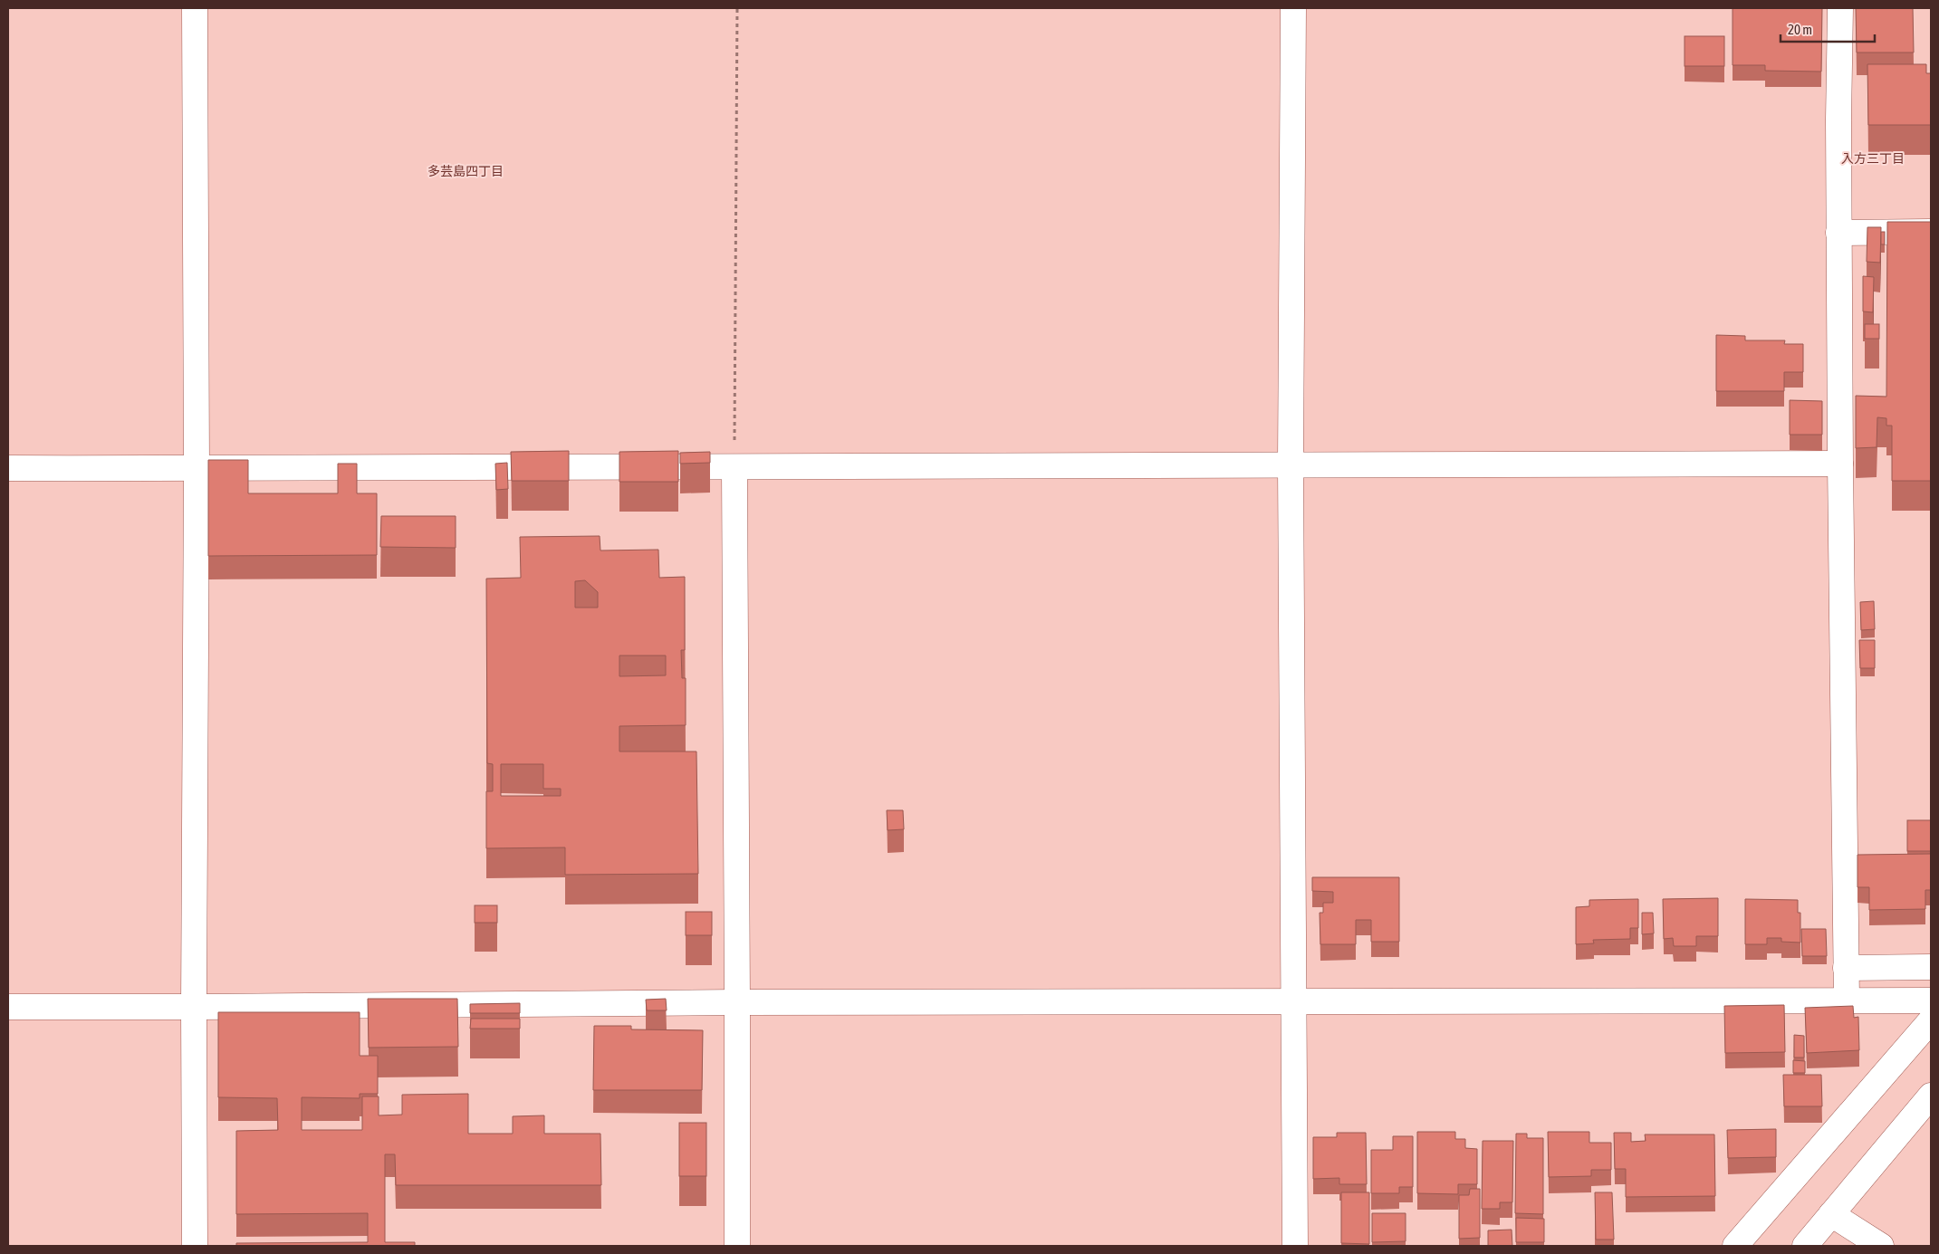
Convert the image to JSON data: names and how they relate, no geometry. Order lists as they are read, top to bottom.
{
  "districts": ["入方三丁目", "多芸島四丁目"],
  "scale_bar": "20 m"
}
